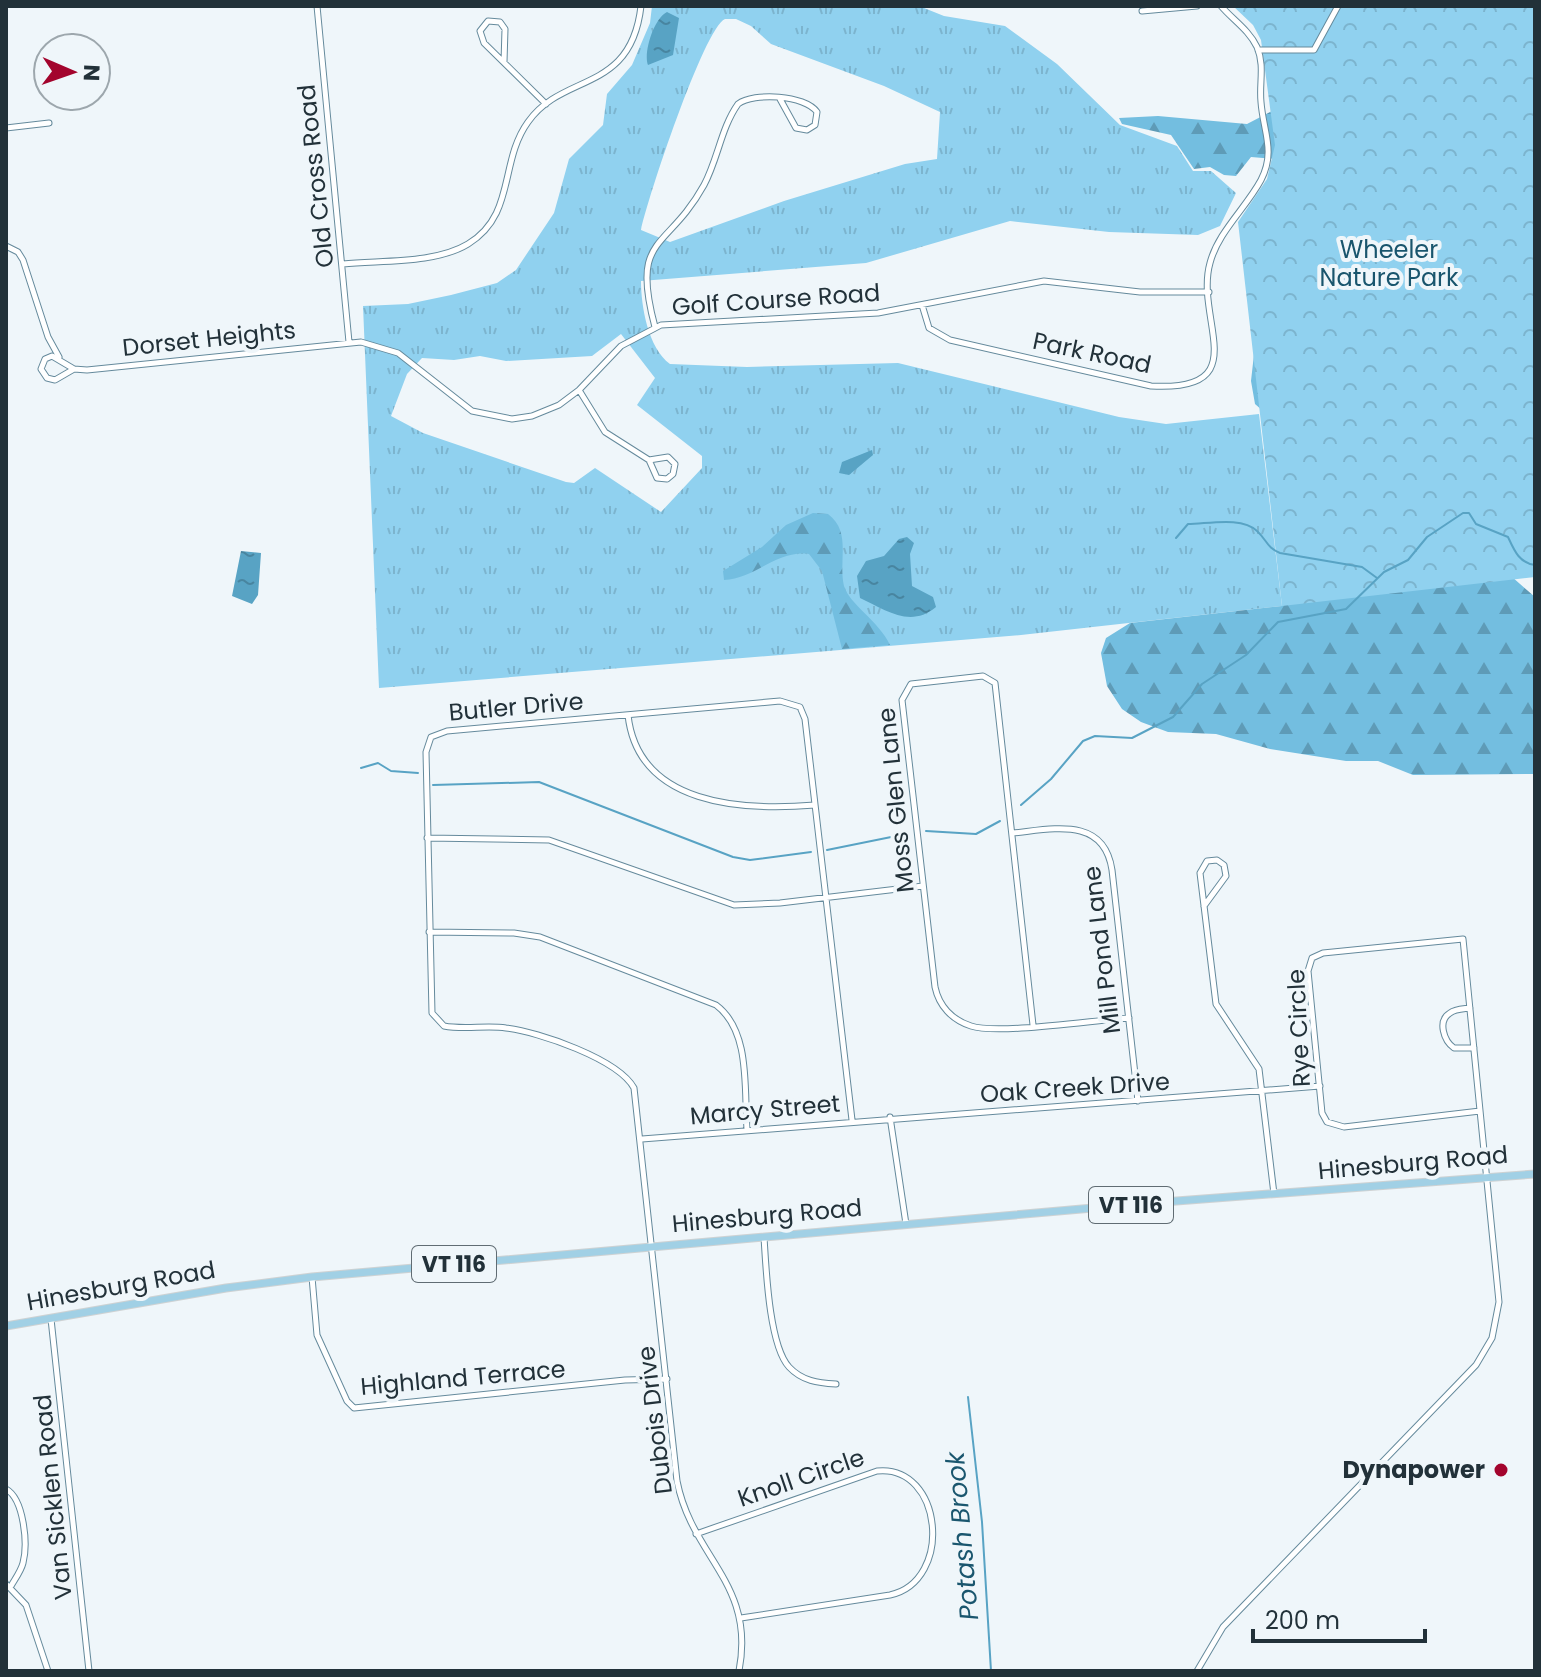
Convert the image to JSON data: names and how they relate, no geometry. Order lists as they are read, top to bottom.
{
  "streets": {
    "main road": ["Hinesburg Road", "VT 116"],
    "street": [
      "Old Cross Road",
      "Golf Course Road",
      "Dorset Heights",
      "Park Road",
      "Butler Drive",
      "Moss Glen Lane",
      "Mill Pond Lane",
      "Rye Circle",
      "Oak Creek Drive",
      "Marcy Street",
      "Highland Terrace",
      "Dubois Drive",
      "Knoll Circle",
      "Van Sicklen Road"
    ]
  },
  "crossings": [
    ["Old Cross Road", "Golf Course Road"],
    ["Old Cross Road", "Dorset Heights"],
    ["Golf Course Road", "Dorset Heights"],
    ["Golf Course Road", "Park Road"],
    ["Butler Drive", "Marcy Street"],
    ["Butler Drive", "Hinesburg Road"],
    ["Butler Drive", "Dubois Drive"],
    ["Moss Glen Lane", "Mill Pond Lane"],
    ["Mill Pond Lane", "Oak Creek Drive"],
    ["Rye Circle", "Oak Creek Drive"],
    ["Rye Circle", "Hinesburg Road"],
    ["Oak Creek Drive", "Marcy Street"],
    ["Hinesburg Road", "Highland Terrace"],
    ["Hinesburg Road", "Dubois Drive"],
    ["Hinesburg Road", "Van Sicklen Road"],
    ["Highland Terrace", "Dubois Drive"],
    ["Dubois Drive", "Knoll Circle"]
  ],
  "water": ["Potash Brook"],
  "parks": ["Wheeler Nature Park"],
  "places": ["Dynapower"],
  "scale_bar": "200 m",
  "north": "right"
}
